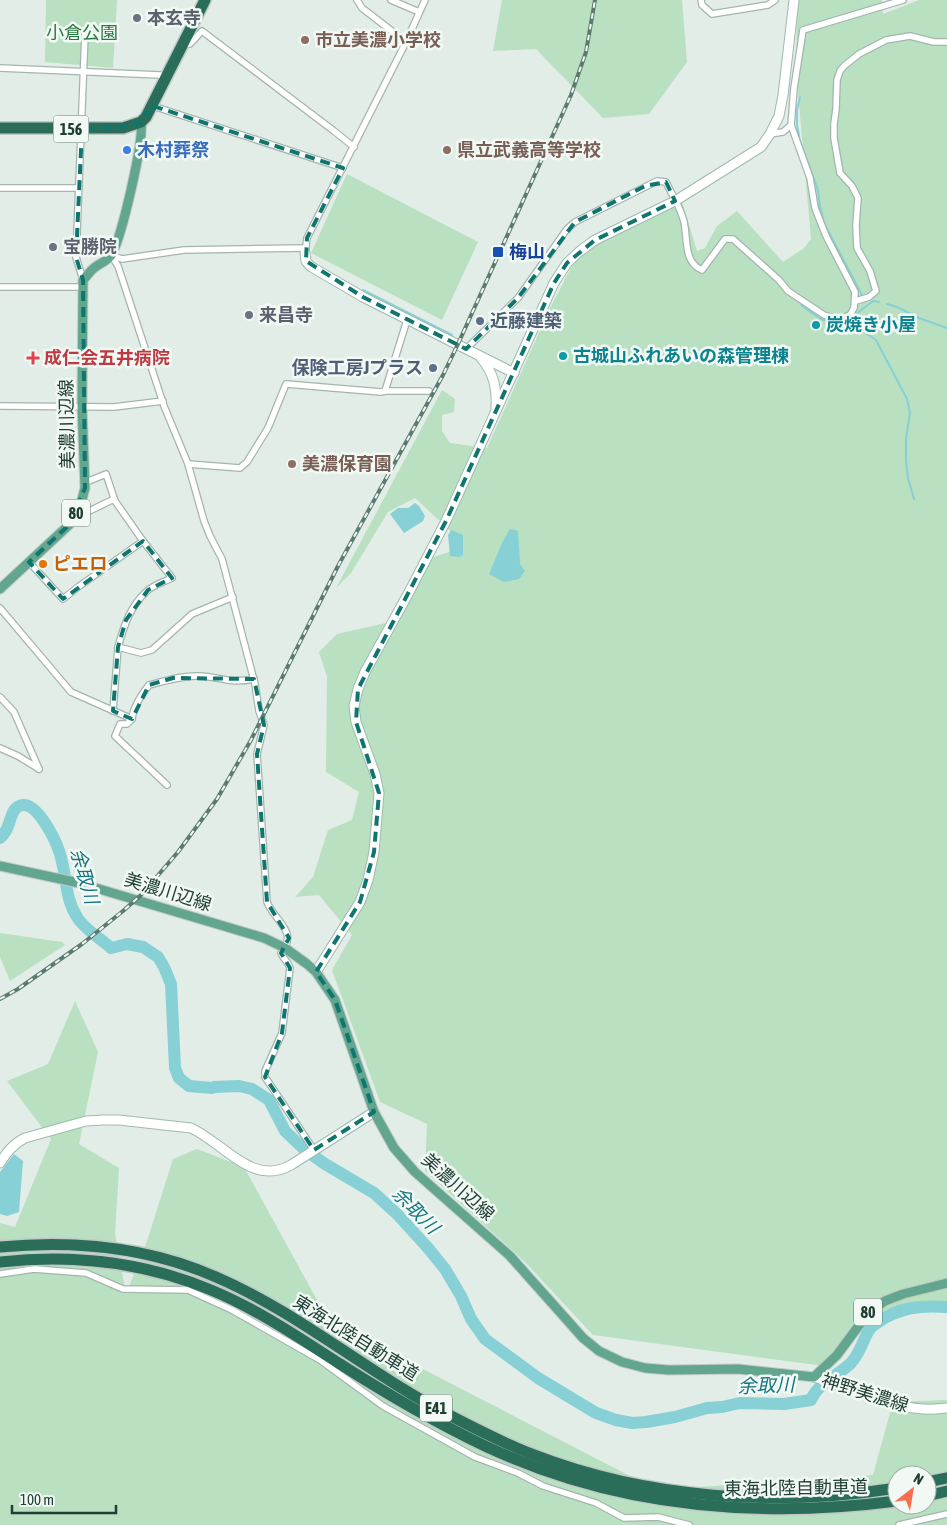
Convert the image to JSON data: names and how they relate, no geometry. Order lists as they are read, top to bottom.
{
  "streets": {
    "highway": ["156", "東海北陸自動車道", "E41"],
    "main road": ["美濃川辺線", "80"],
    "street": ["神野美濃線"]
  },
  "crossings": [
    ["美濃川辺線", "80"],
    ["美濃川辺線", "神野美濃線"],
    ["80", "神野美濃線"]
  ],
  "water": ["余取川"],
  "parks": ["小倉公園"],
  "places": {
    "other": [
      "本玄寺",
      "市立美濃小学校",
      "木村葬祭",
      "県立武義高等学校",
      "宝勝院",
      "来昌寺",
      "近藤建築",
      "炭焼き小屋",
      "古城山ふれあいの森管理棟",
      "保険工房Jプラス",
      "美濃保育園",
      "ピエロ"
    ],
    "transit": ["梅山"],
    "health": ["成仁会五井病院"]
  },
  "scale_bar": "100 m",
  "north": "top right"
}
